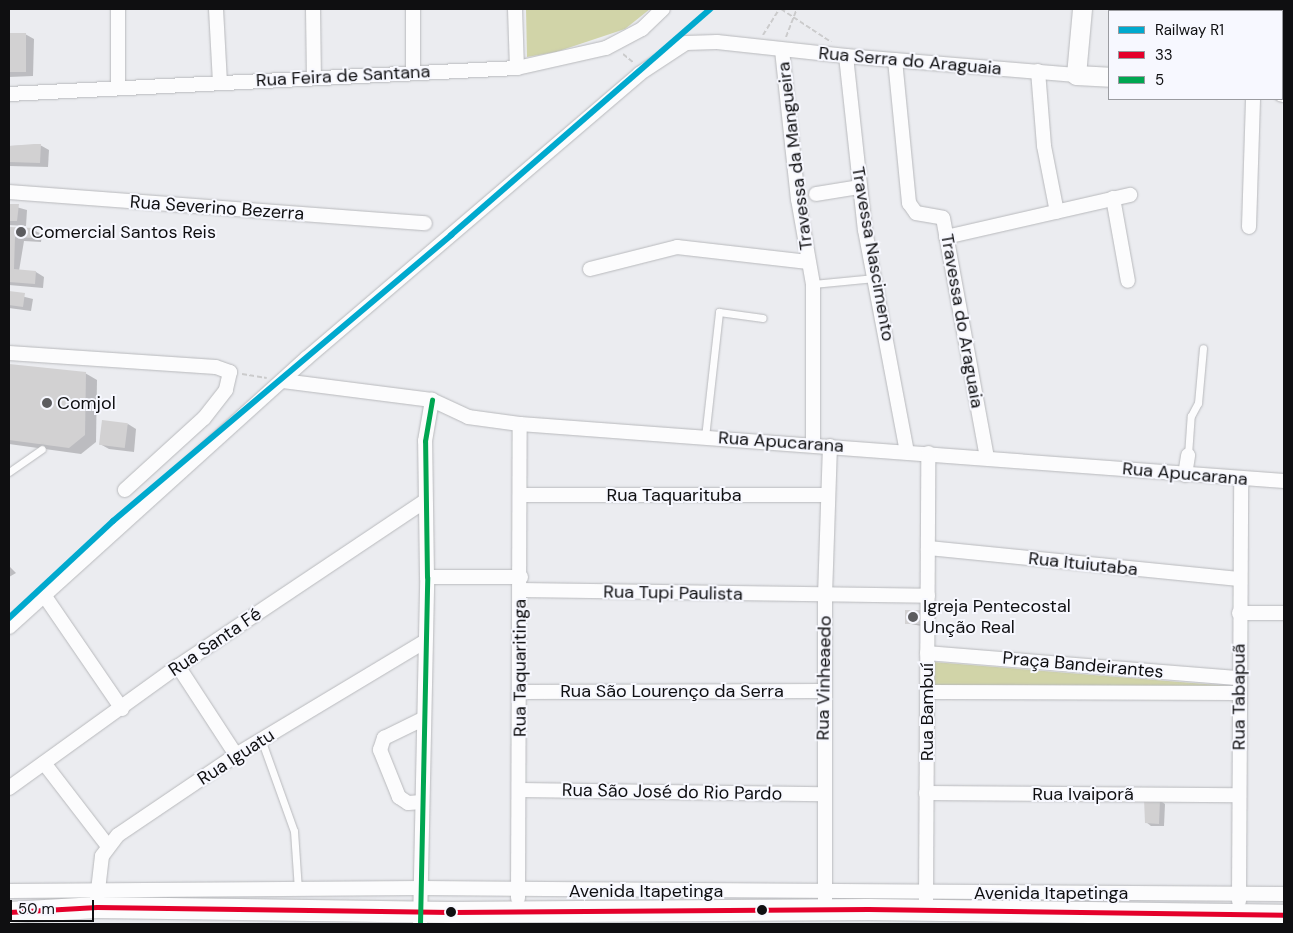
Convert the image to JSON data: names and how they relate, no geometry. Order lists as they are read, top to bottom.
{
  "streets": {
    "main road": ["Avenida Itapetinga"],
    "street": [
      "Rua Serra do Araguaia",
      "Rua Feira de Santana",
      "Travessa da Mangueira",
      "Rua Severino Bezerra",
      "Travessa Nascimento",
      "Travessa do Araguaia",
      "Rua Apucarana",
      "Rua Taquarituba",
      "Rua Ituiutaba",
      "Rua Tupi Paulista",
      "Rua Santa Fé",
      "Praça Bandeirantes",
      "Rua Taquaritinga",
      "Rua Vinheaedo",
      "Rua São Lourenço da Serra",
      "Rua Tabapuã",
      "Rua Bambuí",
      "Rua Iguatu",
      "Rua São José do Rio Pardo",
      "Rua Ivaiporã"
    ]
  },
  "crossings": [
    ["Rua Serra do Araguaia", "Travessa da Mangueira"],
    ["Rua Serra do Araguaia", "Travessa Nascimento"],
    ["Rua Serra do Araguaia", "Travessa do Araguaia"],
    ["Rua Serra do Araguaia", "Rua Apucarana"],
    ["Travessa da Mangueira", "Rua Apucarana"],
    ["Travessa Nascimento", "Rua Apucarana"],
    ["Travessa do Araguaia", "Rua Apucarana"],
    ["Rua Apucarana", "Rua Taquaritinga"],
    ["Rua Apucarana", "Rua Vinheaedo"],
    ["Rua Apucarana", "Rua Tabapuã"],
    ["Rua Apucarana", "Rua Bambuí"],
    ["Rua Taquarituba", "Rua Taquaritinga"],
    ["Rua Taquarituba", "Rua Vinheaedo"],
    ["Rua Ituiutaba", "Rua Tabapuã"],
    ["Rua Ituiutaba", "Rua Bambuí"],
    ["Rua Tupi Paulista", "Rua Taquaritinga"],
    ["Rua Tupi Paulista", "Rua Vinheaedo"],
    ["Rua Tupi Paulista", "Rua Bambuí"],
    ["Praça Bandeirantes", "Rua Tabapuã"],
    ["Praça Bandeirantes", "Rua Bambuí"],
    ["Rua Taquaritinga", "Rua São Lourenço da Serra"],
    ["Rua Taquaritinga", "Rua São José do Rio Pardo"],
    ["Rua Taquaritinga", "Avenida Itapetinga"],
    ["Rua Vinheaedo", "Rua São Lourenço da Serra"],
    ["Rua Vinheaedo", "Rua São José do Rio Pardo"],
    ["Rua Vinheaedo", "Avenida Itapetinga"],
    ["Rua Tabapuã", "Rua Ivaiporã"],
    ["Rua Tabapuã", "Avenida Itapetinga"],
    ["Rua Bambuí", "Rua Ivaiporã"],
    ["Rua Bambuí", "Avenida Itapetinga"],
    ["Rua Iguatu", "Avenida Itapetinga"]
  ],
  "places": ["Comercial Santos Reis", "Comjol", "Igreja Pentecostal Unção Real"],
  "lines": ["rail line R1", "transit line 5", "transit line 33"],
  "legend": ["Railway R1", "33", "5"],
  "scale_bar": "50 m"
}
